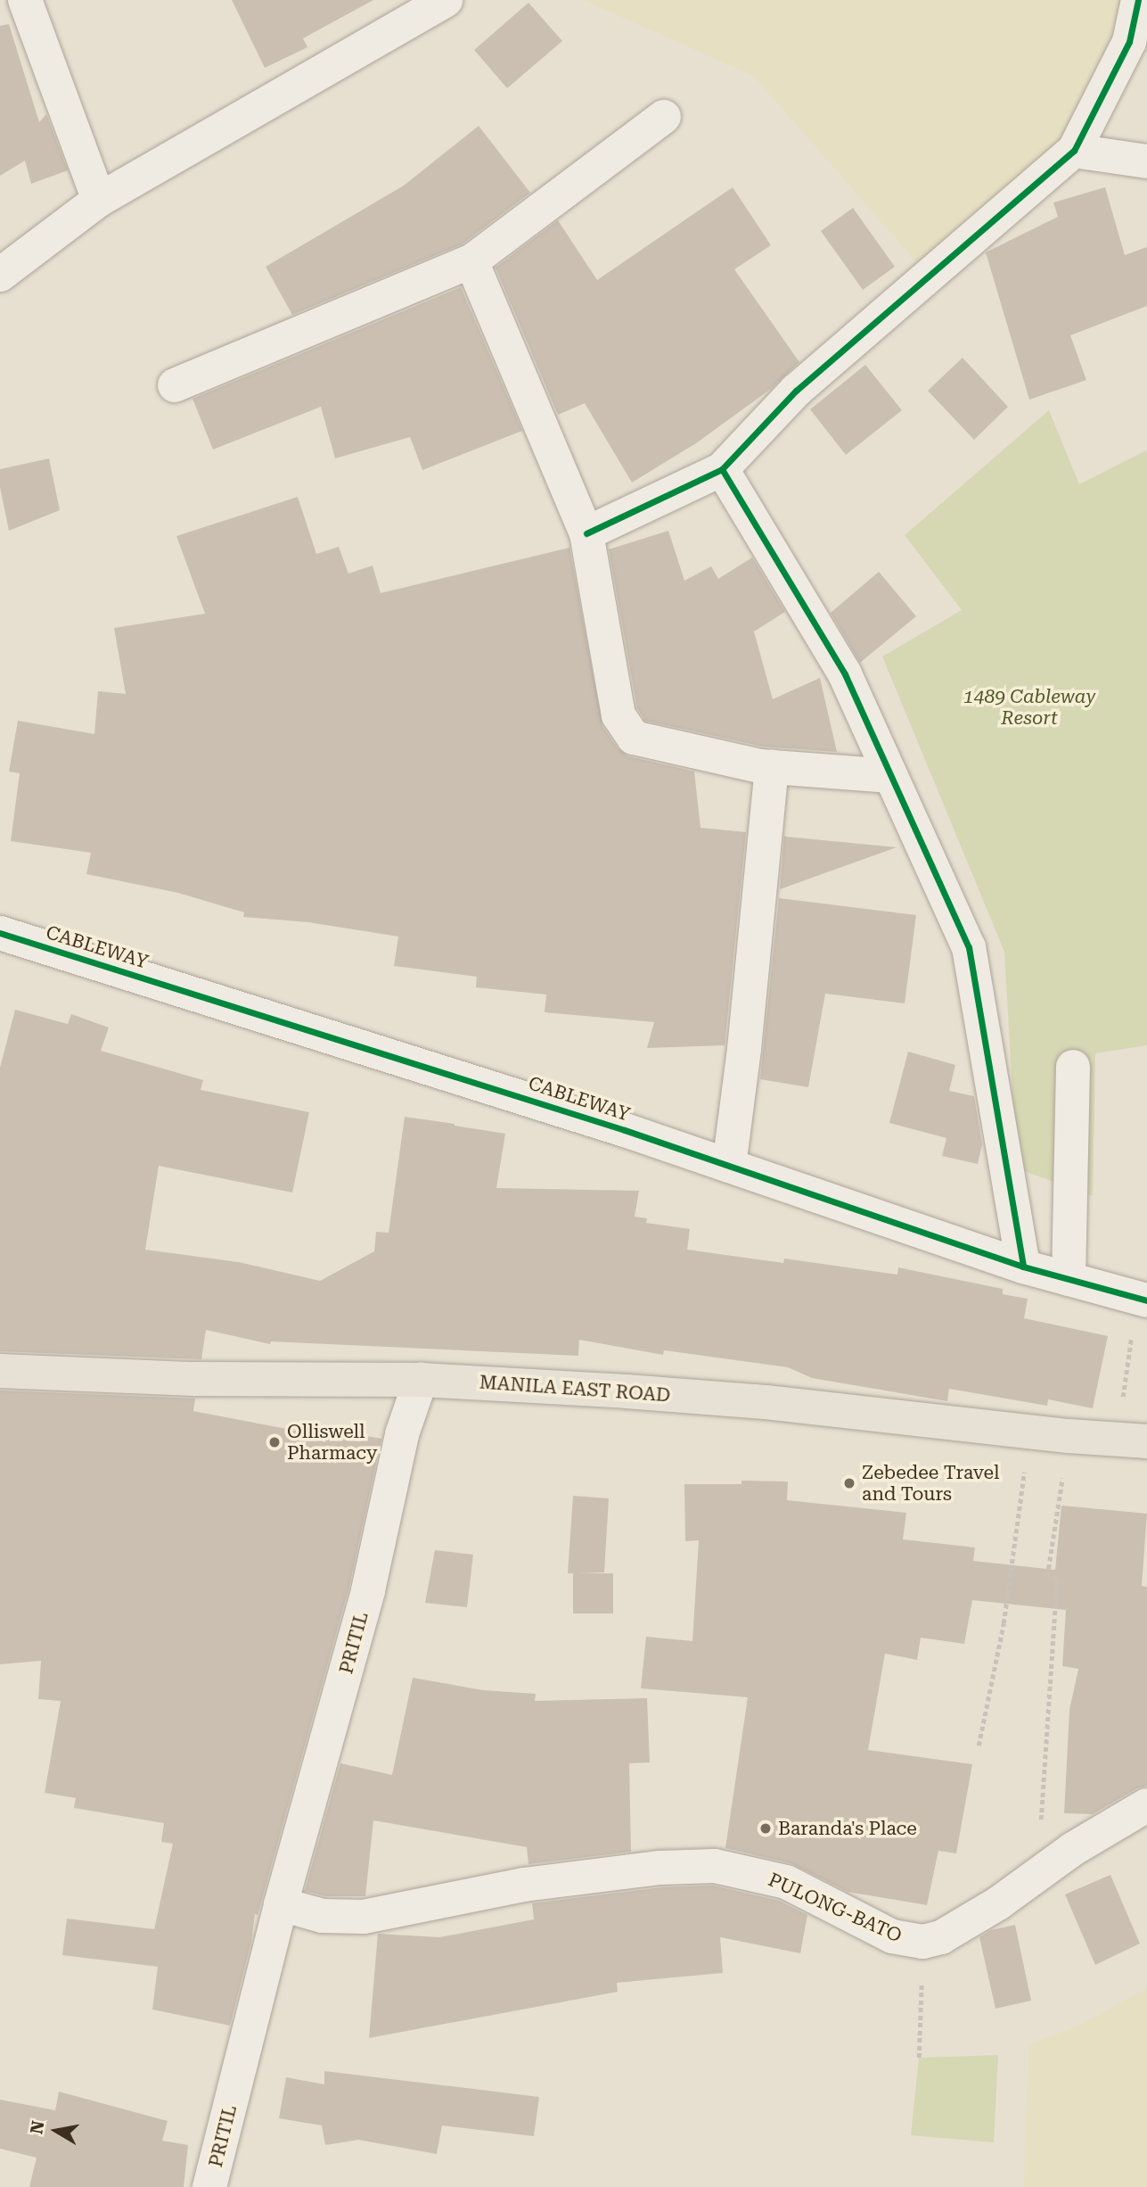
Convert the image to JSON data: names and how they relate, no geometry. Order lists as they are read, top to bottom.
{
  "streets": {
    "main road": ["MANILA EAST ROAD"],
    "street": ["CABLEWAY", "PRITIL", "PULONG-BATO"]
  },
  "crossings": [
    ["MANILA EAST ROAD", "PRITIL"],
    ["PRITIL", "PULONG-BATO"]
  ],
  "parks": ["1489 Cableway Resort"],
  "places": ["Olliswell Pharmacy", "Zebedee Travel and Tours", "Baranda's Place"],
  "north": "left"
}
